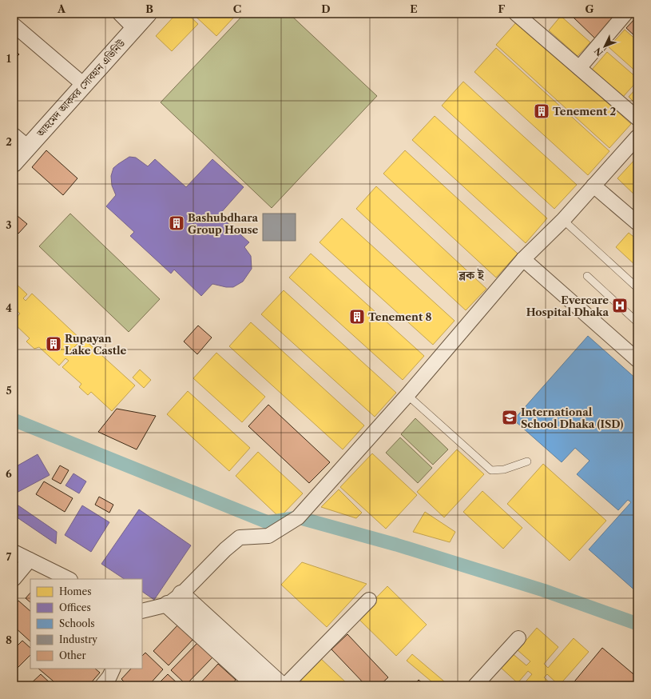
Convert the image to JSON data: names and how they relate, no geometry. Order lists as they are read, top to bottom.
{
  "streets": {
    "street": ["আহমেদ আকবর সোবহান এভিনিউ"]
  },
  "districts": ["ব্লক ই"],
  "places": {
    "building": [
      "Tenement 2",
      "Bashubdhara Group House",
      "Tenement 8",
      "Rupayan Lake Castle"
    ],
    "hospital": ["Evercare Hospital Dhaka"],
    "school or university": ["International School Dhaka (ISD)"]
  },
  "legend": [
    "Homes",
    "Offices",
    "Schools",
    "Industry",
    "Other"
  ],
  "north": "bottom left",
  "grid": {
    "columns": [
      "A",
      "B",
      "C",
      "D",
      "E",
      "F",
      "G"
    ],
    "rows": [
      "1",
      "2",
      "3",
      "4",
      "5",
      "6",
      "7",
      "8"
    ]
  }
}
